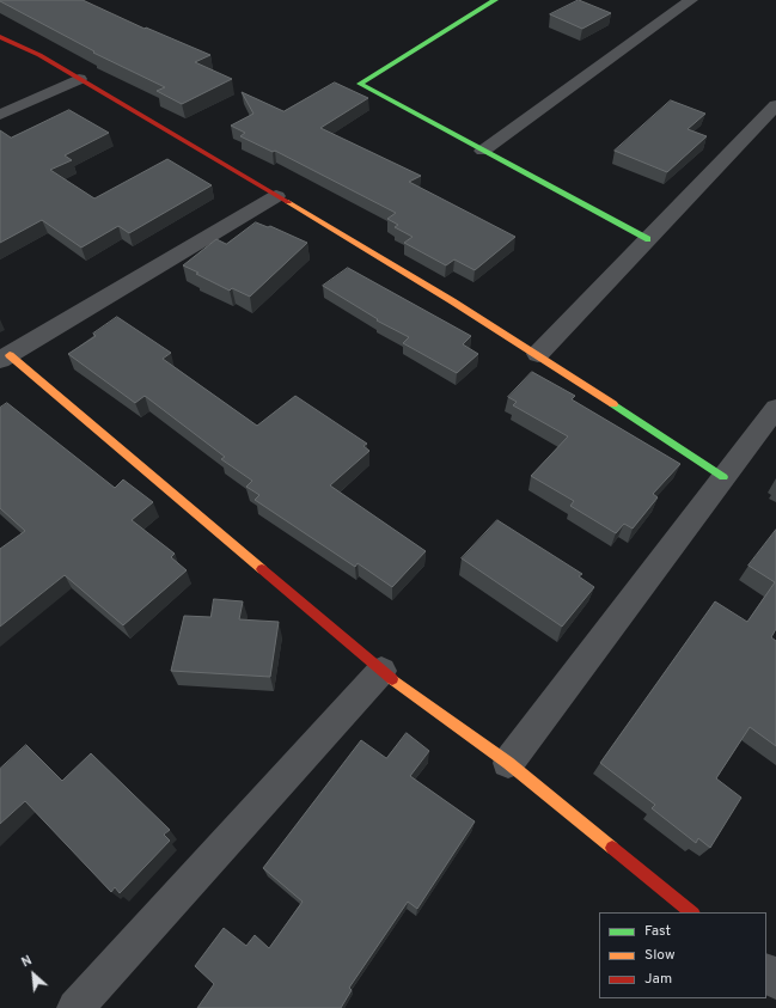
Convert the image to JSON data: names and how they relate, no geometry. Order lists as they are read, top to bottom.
{
  "legend": ["Fast", "Slow", "Jam"],
  "north": "top left"
}
